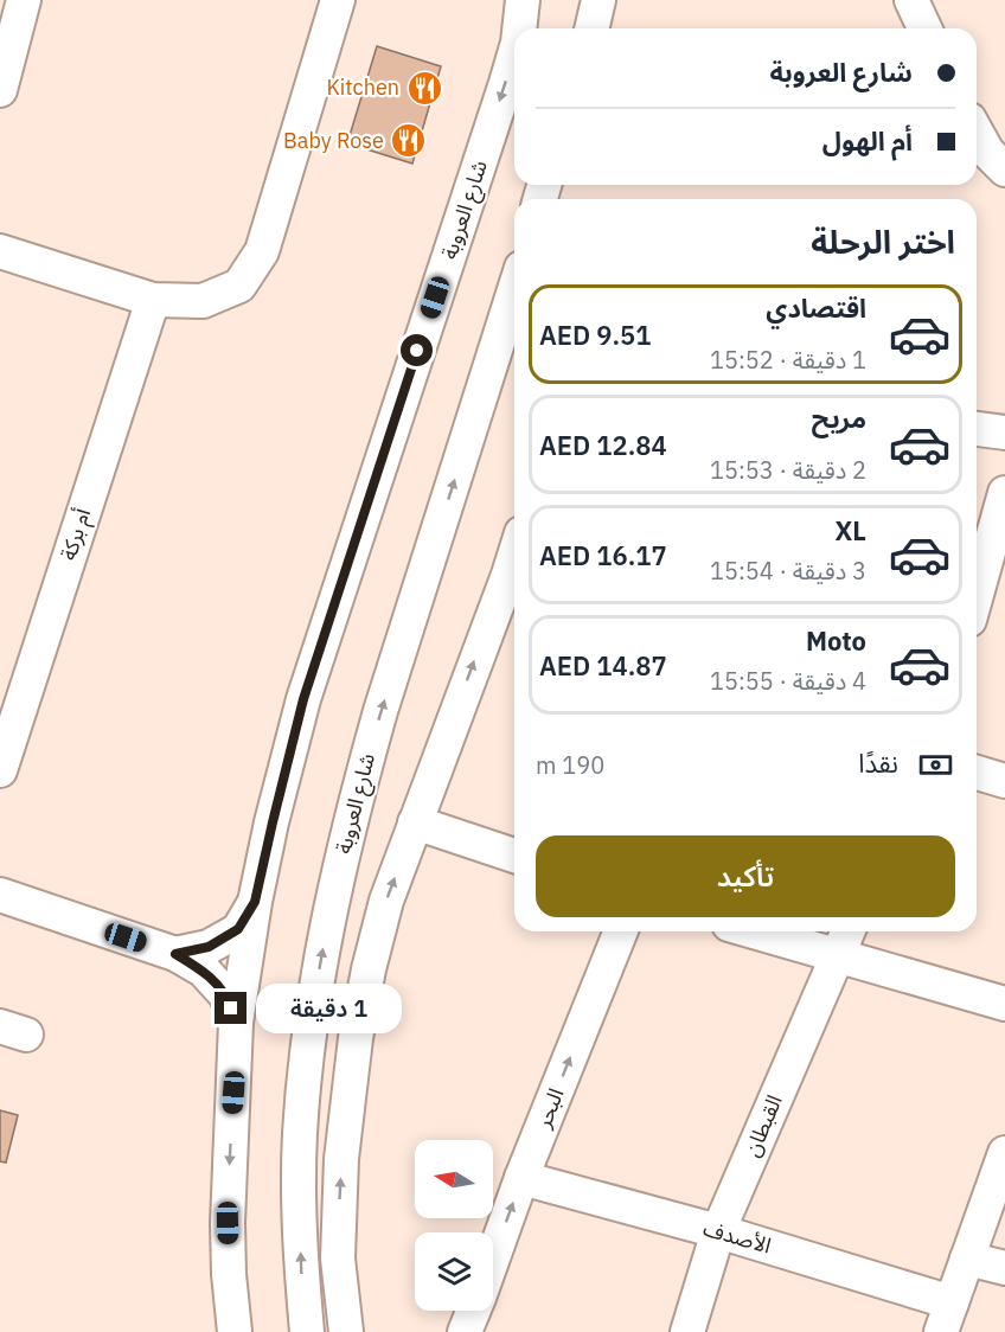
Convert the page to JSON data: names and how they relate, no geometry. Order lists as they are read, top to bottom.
{
  "streets": {
    "street": [
      "شارع العروبة",
      "أم بركة",
      "البحر",
      "القبطان",
      "الأصدف"
    ]
  },
  "crossings": [
    ["البحر", "الأصدف"],
    ["القبطان", "الأصدف"]
  ],
  "places": {
    "restaurant": ["Kitchen", "Baby Rose"]
  },
  "north": "left",
  "page": {
    "banner": ["شارع العروبة", "أم الهول"],
    "heading": "اختر الرحلة",
    "list": [
      {
        "name": "اقتصادي",
        "note": "1 دقيقة · 15:52",
        "value": "AED 9.51"
      },
      {
        "name": "مريح",
        "note": "2 دقيقة · 15:53",
        "value": "AED 12.84"
      },
      {
        "name": "XL",
        "note": "3 دقيقة · 15:54",
        "value": "AED 16.17"
      },
      {
        "name": "Moto",
        "note": "4 دقيقة · 15:55",
        "value": "AED 14.87"
      }
    ],
    "pay": ["نقدًا", "190 m"],
    "buttons": "تأكيد",
    "bubble": "1 دقيقة"
  }
}
